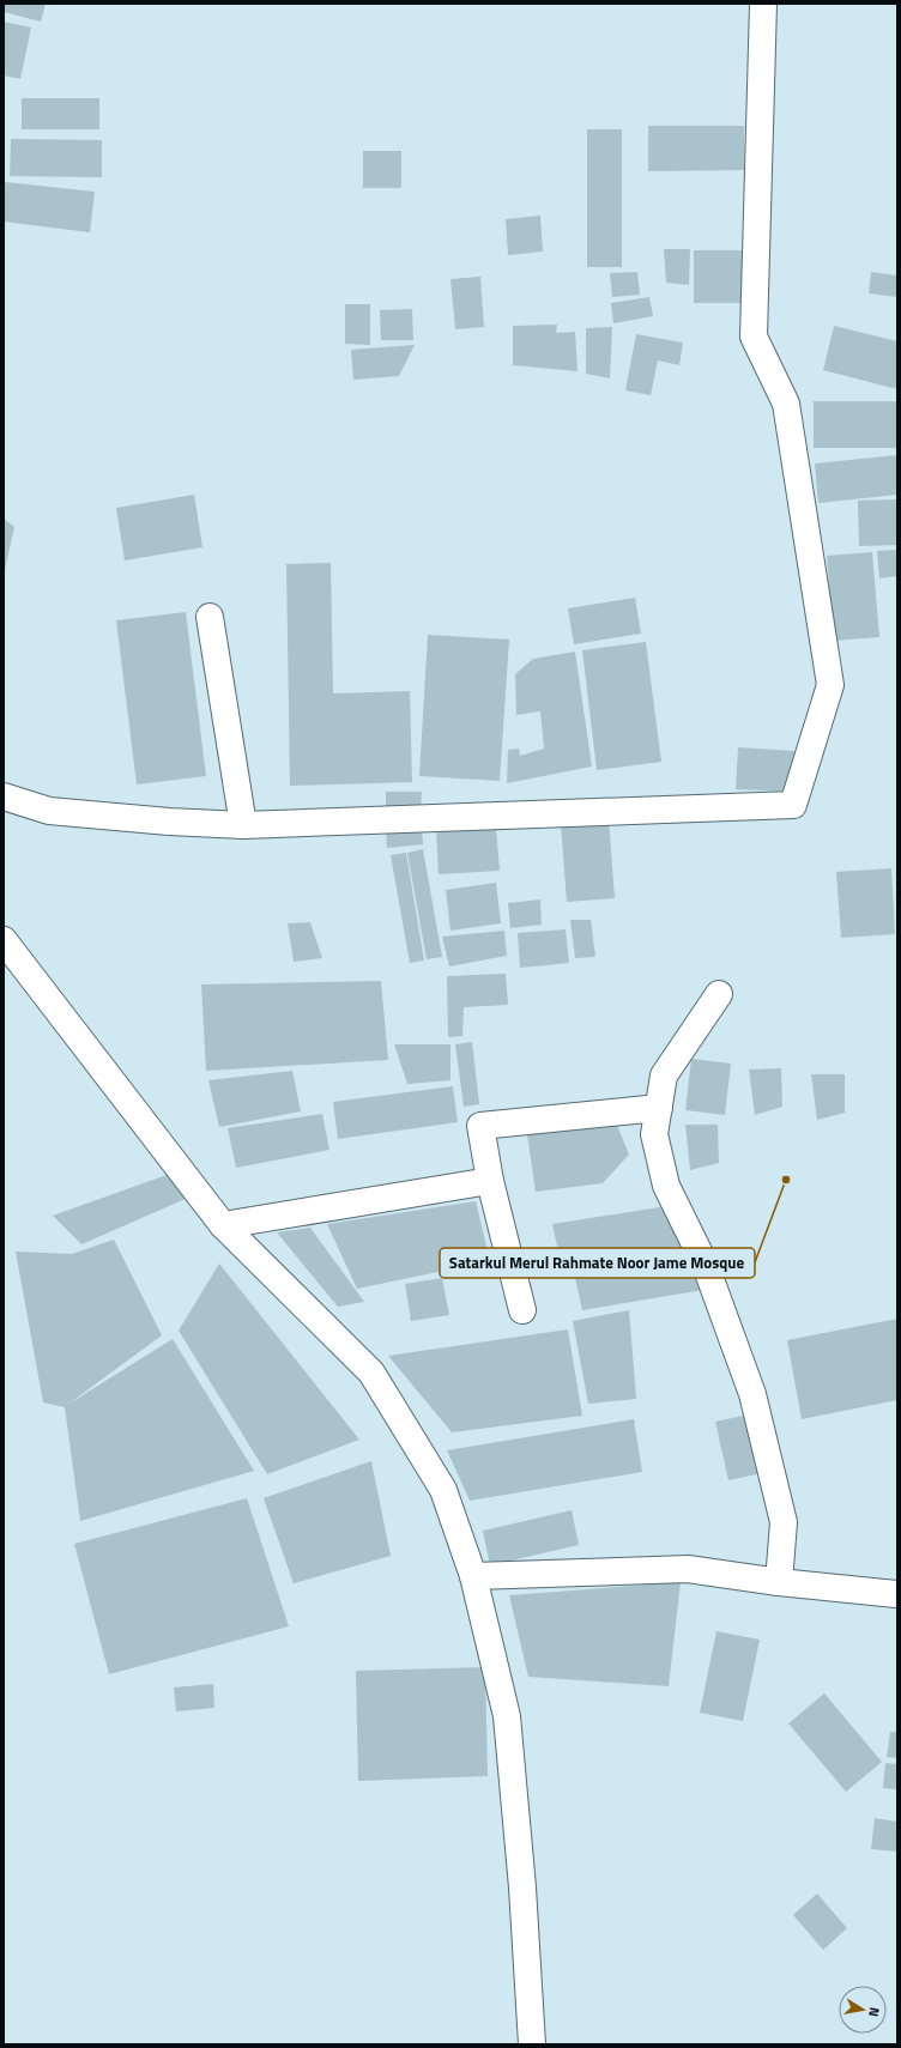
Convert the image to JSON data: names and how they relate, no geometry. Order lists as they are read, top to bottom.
{
  "places": ["Satarkul Merul Rahmate Noor Jame Mosque"],
  "north": "right"
}
